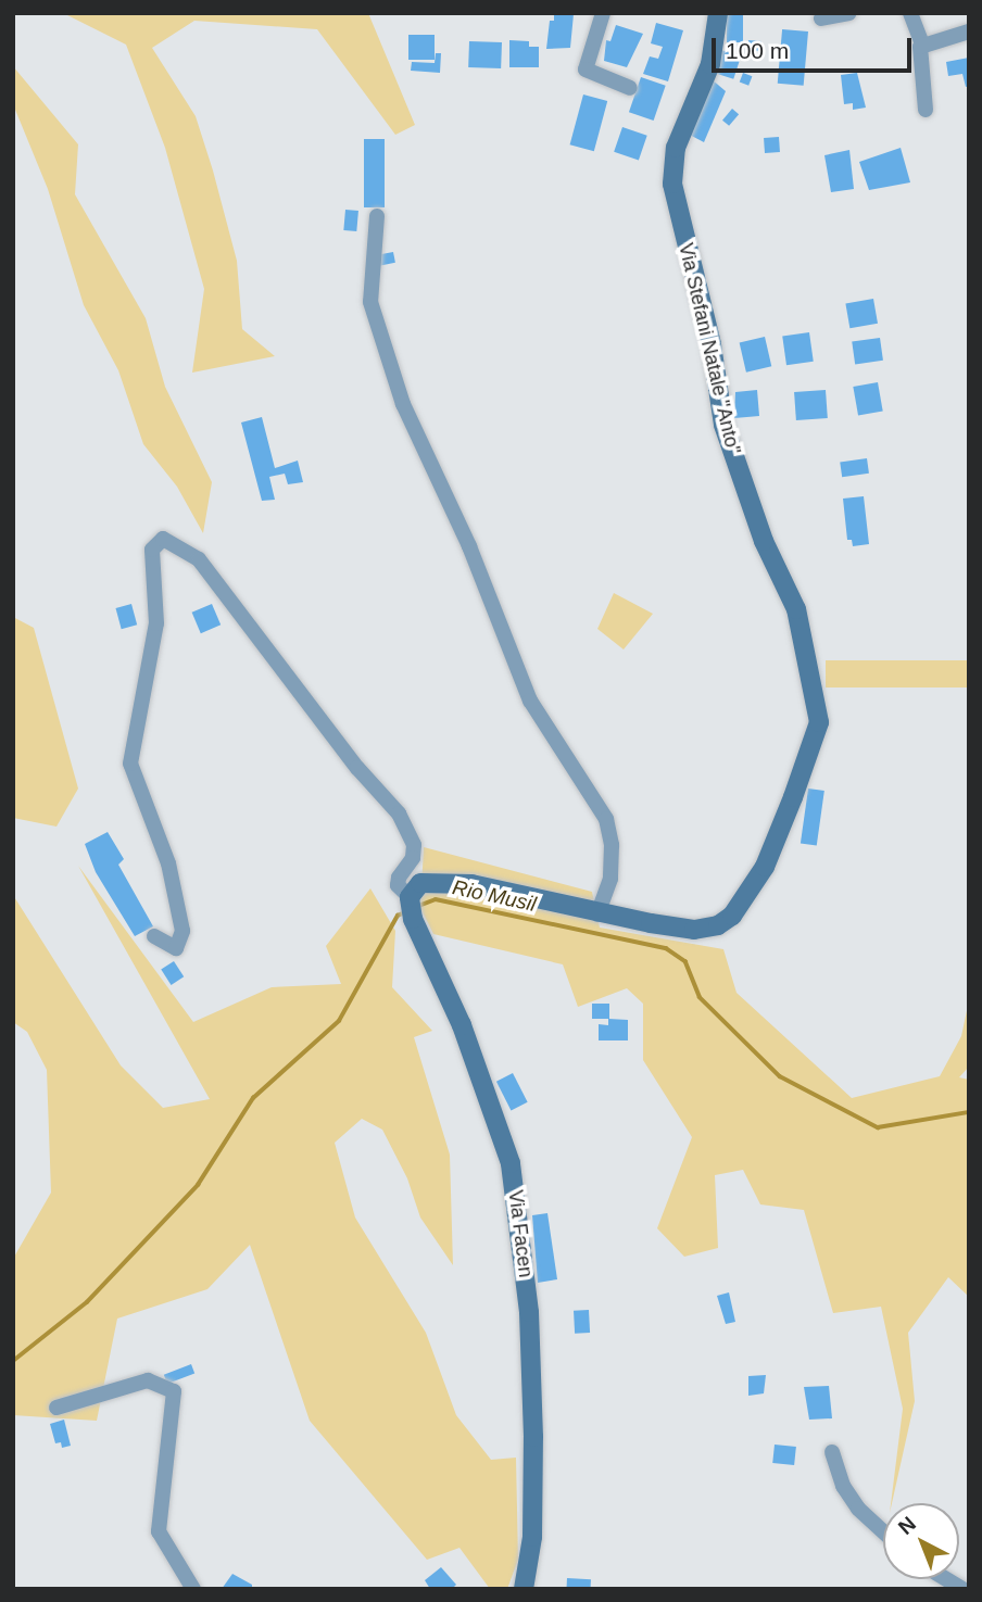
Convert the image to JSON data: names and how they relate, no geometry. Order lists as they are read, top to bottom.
{
  "streets": {
    "street": ["Via Stefani Natale \"Anto\"", "Via Facen"]
  },
  "crossings": [
    ["Via Stefani Natale \"Anto\"", "Via Facen"]
  ],
  "water": ["Rio Musil"],
  "scale_bar": "100 m",
  "north": "top left"
}
